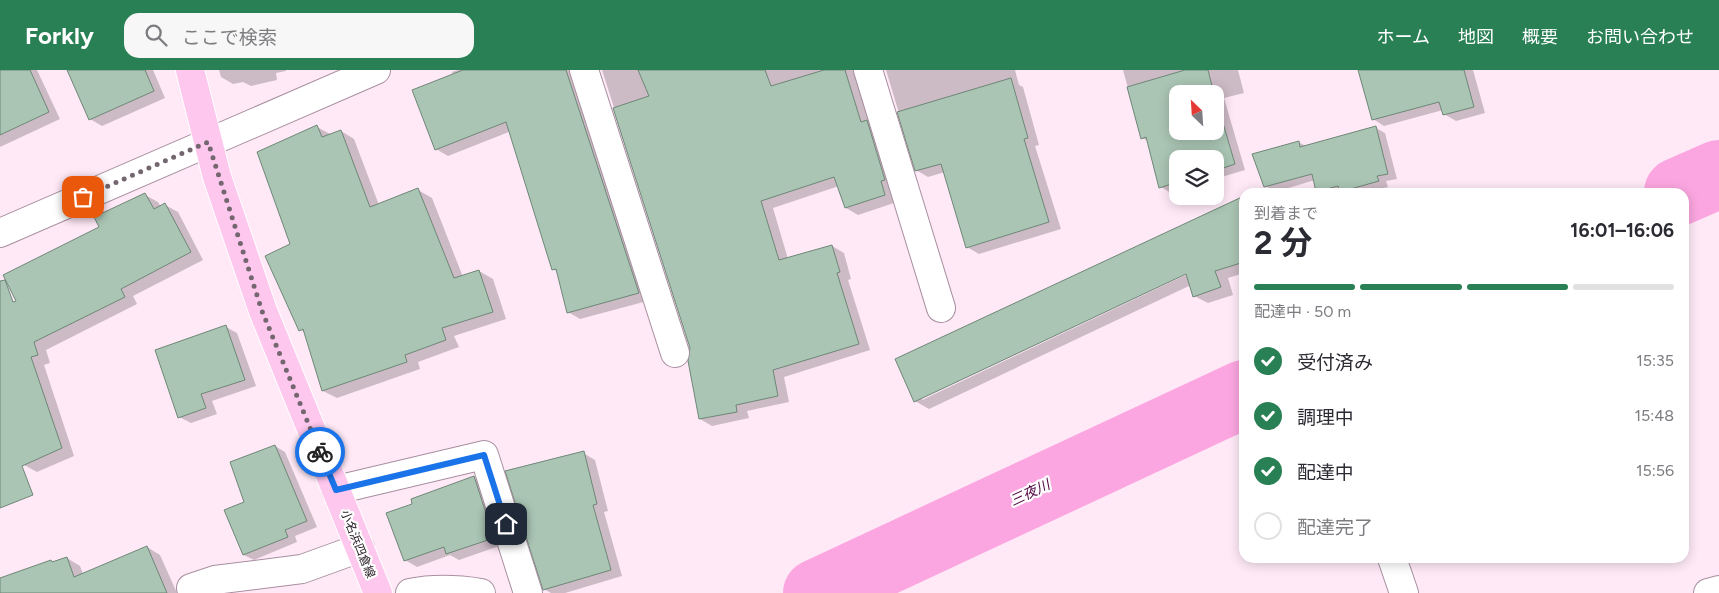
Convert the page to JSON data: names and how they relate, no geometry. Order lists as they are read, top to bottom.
{
  "streets": {
    "main road": ["小名浜四倉線"]
  },
  "water": ["三夜川"],
  "north": "top left",
  "page": {
    "header": "Forkly",
    "search": "ここで検索",
    "nav": [
      "ホーム",
      "地図",
      "概要",
      "お問い合わせ"
    ],
    "heading": ["2 分", "到着まで", "16:01–16:06"],
    "bar": "配達中 · 50 m",
    "list": [
      ["受付済み", "15:35"],
      ["調理中", "15:48"],
      ["配達中", "15:56"],
      "配達完了"
    ]
  }
}
